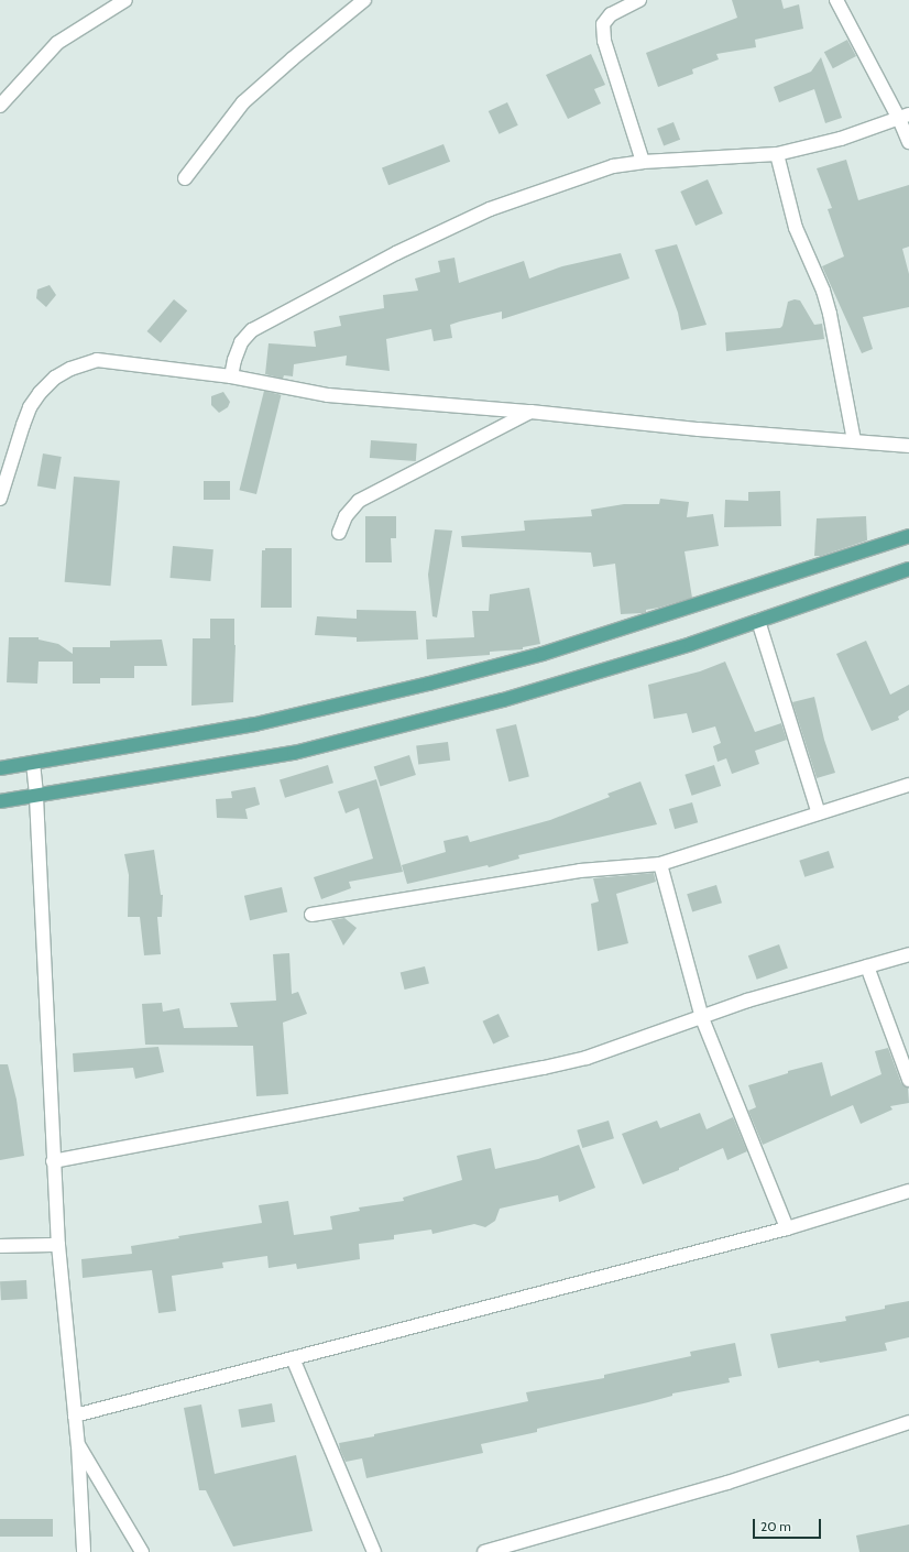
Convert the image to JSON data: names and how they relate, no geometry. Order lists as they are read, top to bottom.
{
  "scale_bar": "20 m"
}
